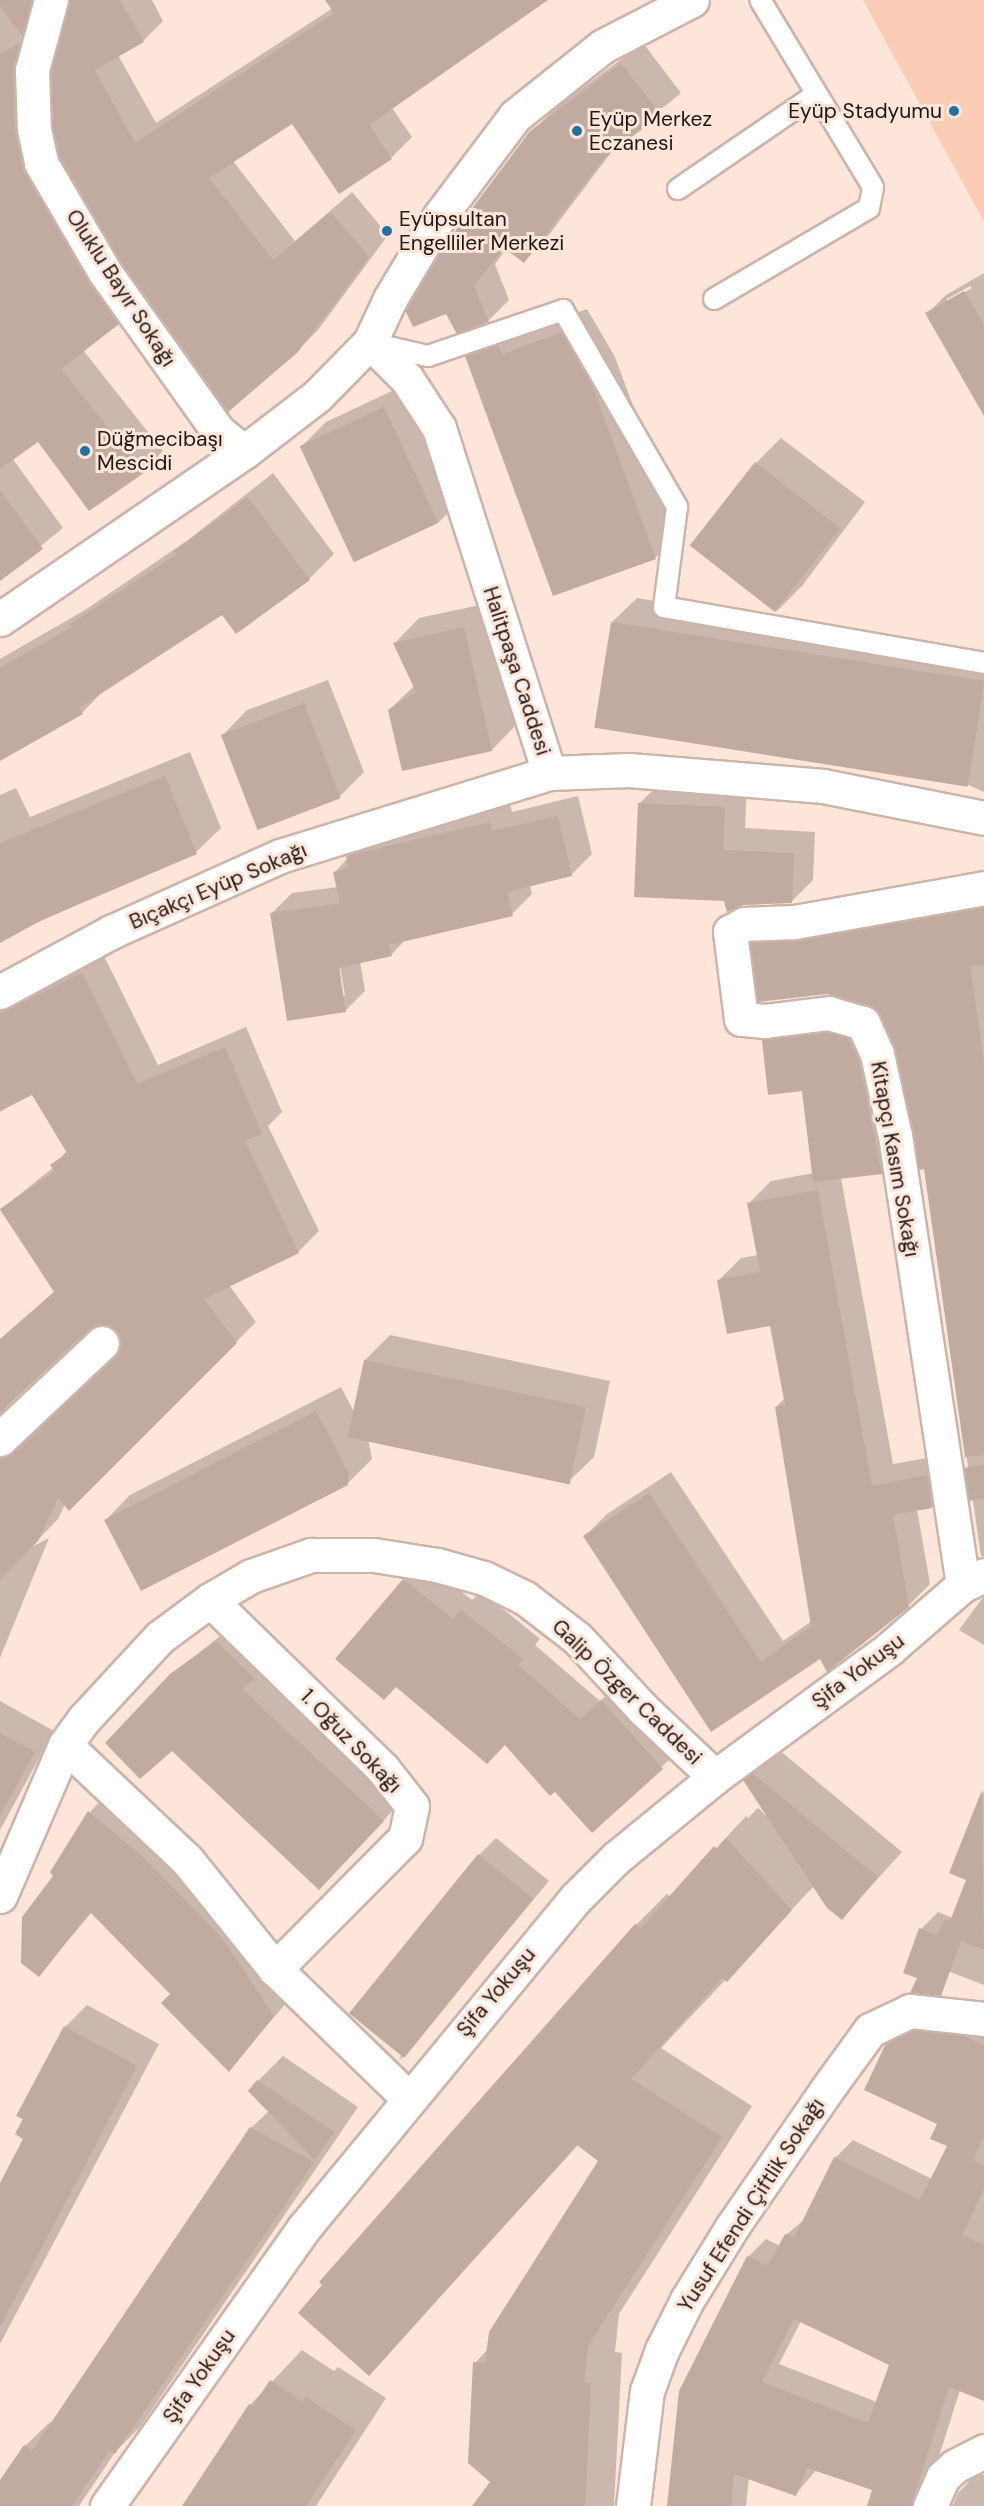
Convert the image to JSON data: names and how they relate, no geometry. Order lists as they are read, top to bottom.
{
  "streets": {
    "street": [
      "Oluklu Bayır Sokağı",
      "Halitpaşa Caddesi",
      "Bıçakçı Eyüp Sokağı",
      "Kitapçı Kasım Sokağı",
      "Şifa Yokuşu",
      "Galip Özger Caddesi",
      "1. Oğuz Sokağı",
      "Yusuf Efendi Çiftlik Sokağı"
    ]
  },
  "crossings": [
    ["Halitpaşa Caddesi", "Bıçakçı Eyüp Sokağı"],
    ["Kitapçı Kasım Sokağı", "Şifa Yokuşu"],
    ["Şifa Yokuşu", "Galip Özger Caddesi"],
    ["Galip Özger Caddesi", "1. Oğuz Sokağı"]
  ],
  "places": [
    "Eyüp Stadyumu",
    "Eyüp Merkez Eczanesi",
    "Eyüpsultan Engelliler Merkezi",
    "Düğmecibaşı Mescidi"
  ]
}
